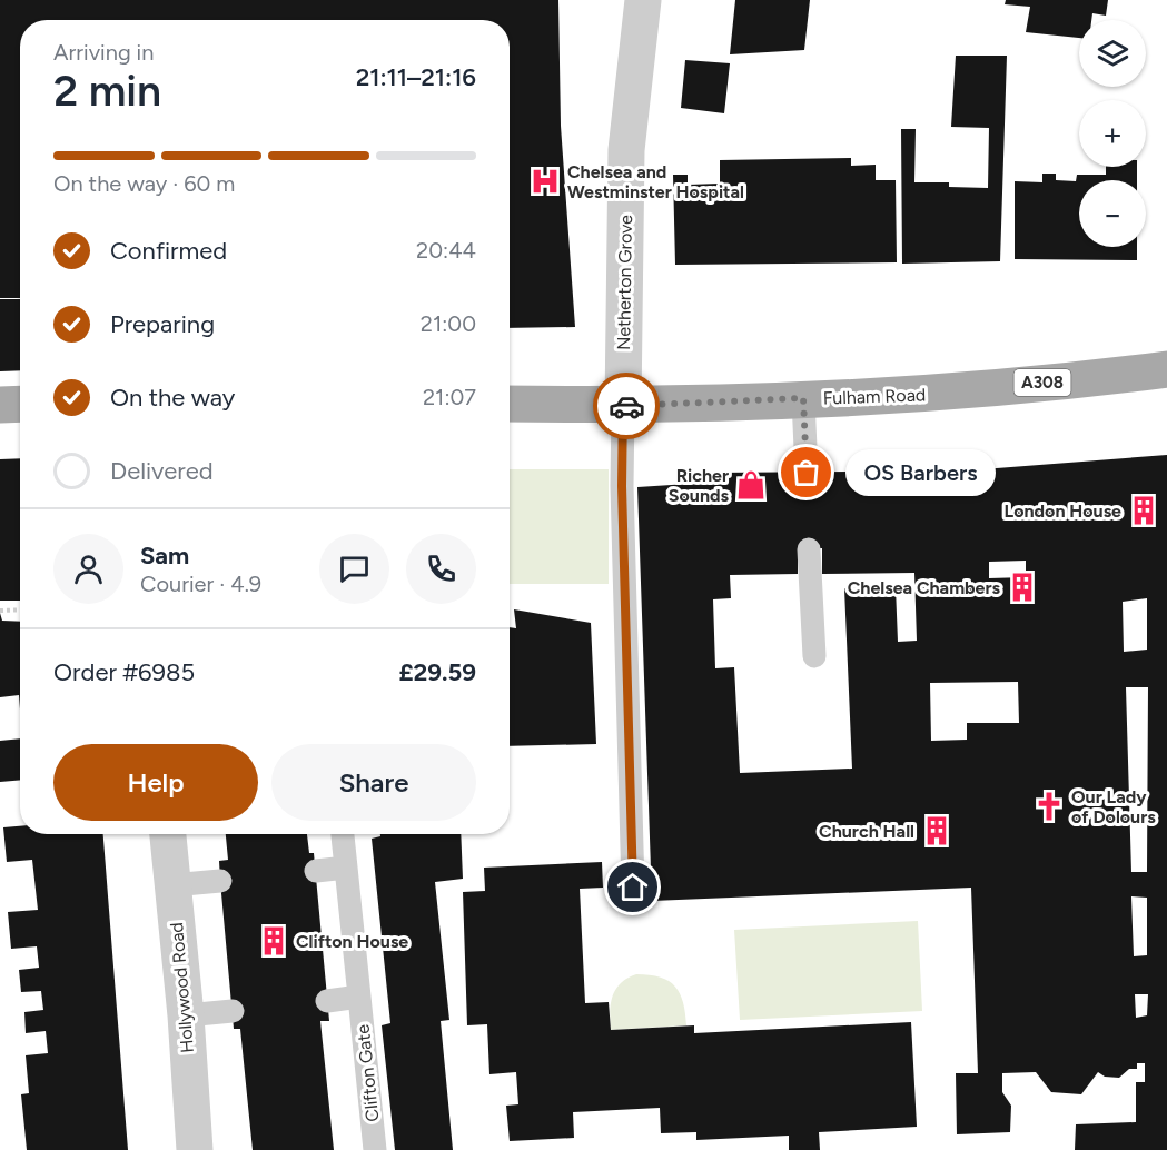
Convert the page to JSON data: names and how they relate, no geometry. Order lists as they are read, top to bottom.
{
  "streets": {
    "main road": ["A308", "Fulham Road"],
    "street": ["Netherton Grove", "Hollywood Road"],
    "lane": ["Clifton Gate"]
  },
  "crossings": [
    ["Netherton Grove", "Fulham Road"]
  ],
  "places": {
    "hospital": ["Chelsea and Westminster Hospital"],
    "other": ["OS Barbers"],
    "shop": ["Richer Sounds"],
    "building": [
      "London House",
      "Chelsea Chambers",
      "Church Hall",
      "Clifton House"
    ],
    "church": ["Our Lady of Dolours"]
  },
  "page": {
    "map_buttons": ["+", "−"],
    "heading": ["2 min", "Arriving in", "21:11–21:16"],
    "panel": [
      "Sam",
      "Courier · 4.9",
      "Order #6985",
      "£29.59"
    ],
    "bar": "On the way · 60 m",
    "list": [
      ["Confirmed", "20:44"],
      ["Preparing", "21:00"],
      ["On the way", "21:07"],
      "Delivered"
    ],
    "bubble": "OS Barbers",
    "buttons": ["Help", "Share"]
  }
}
